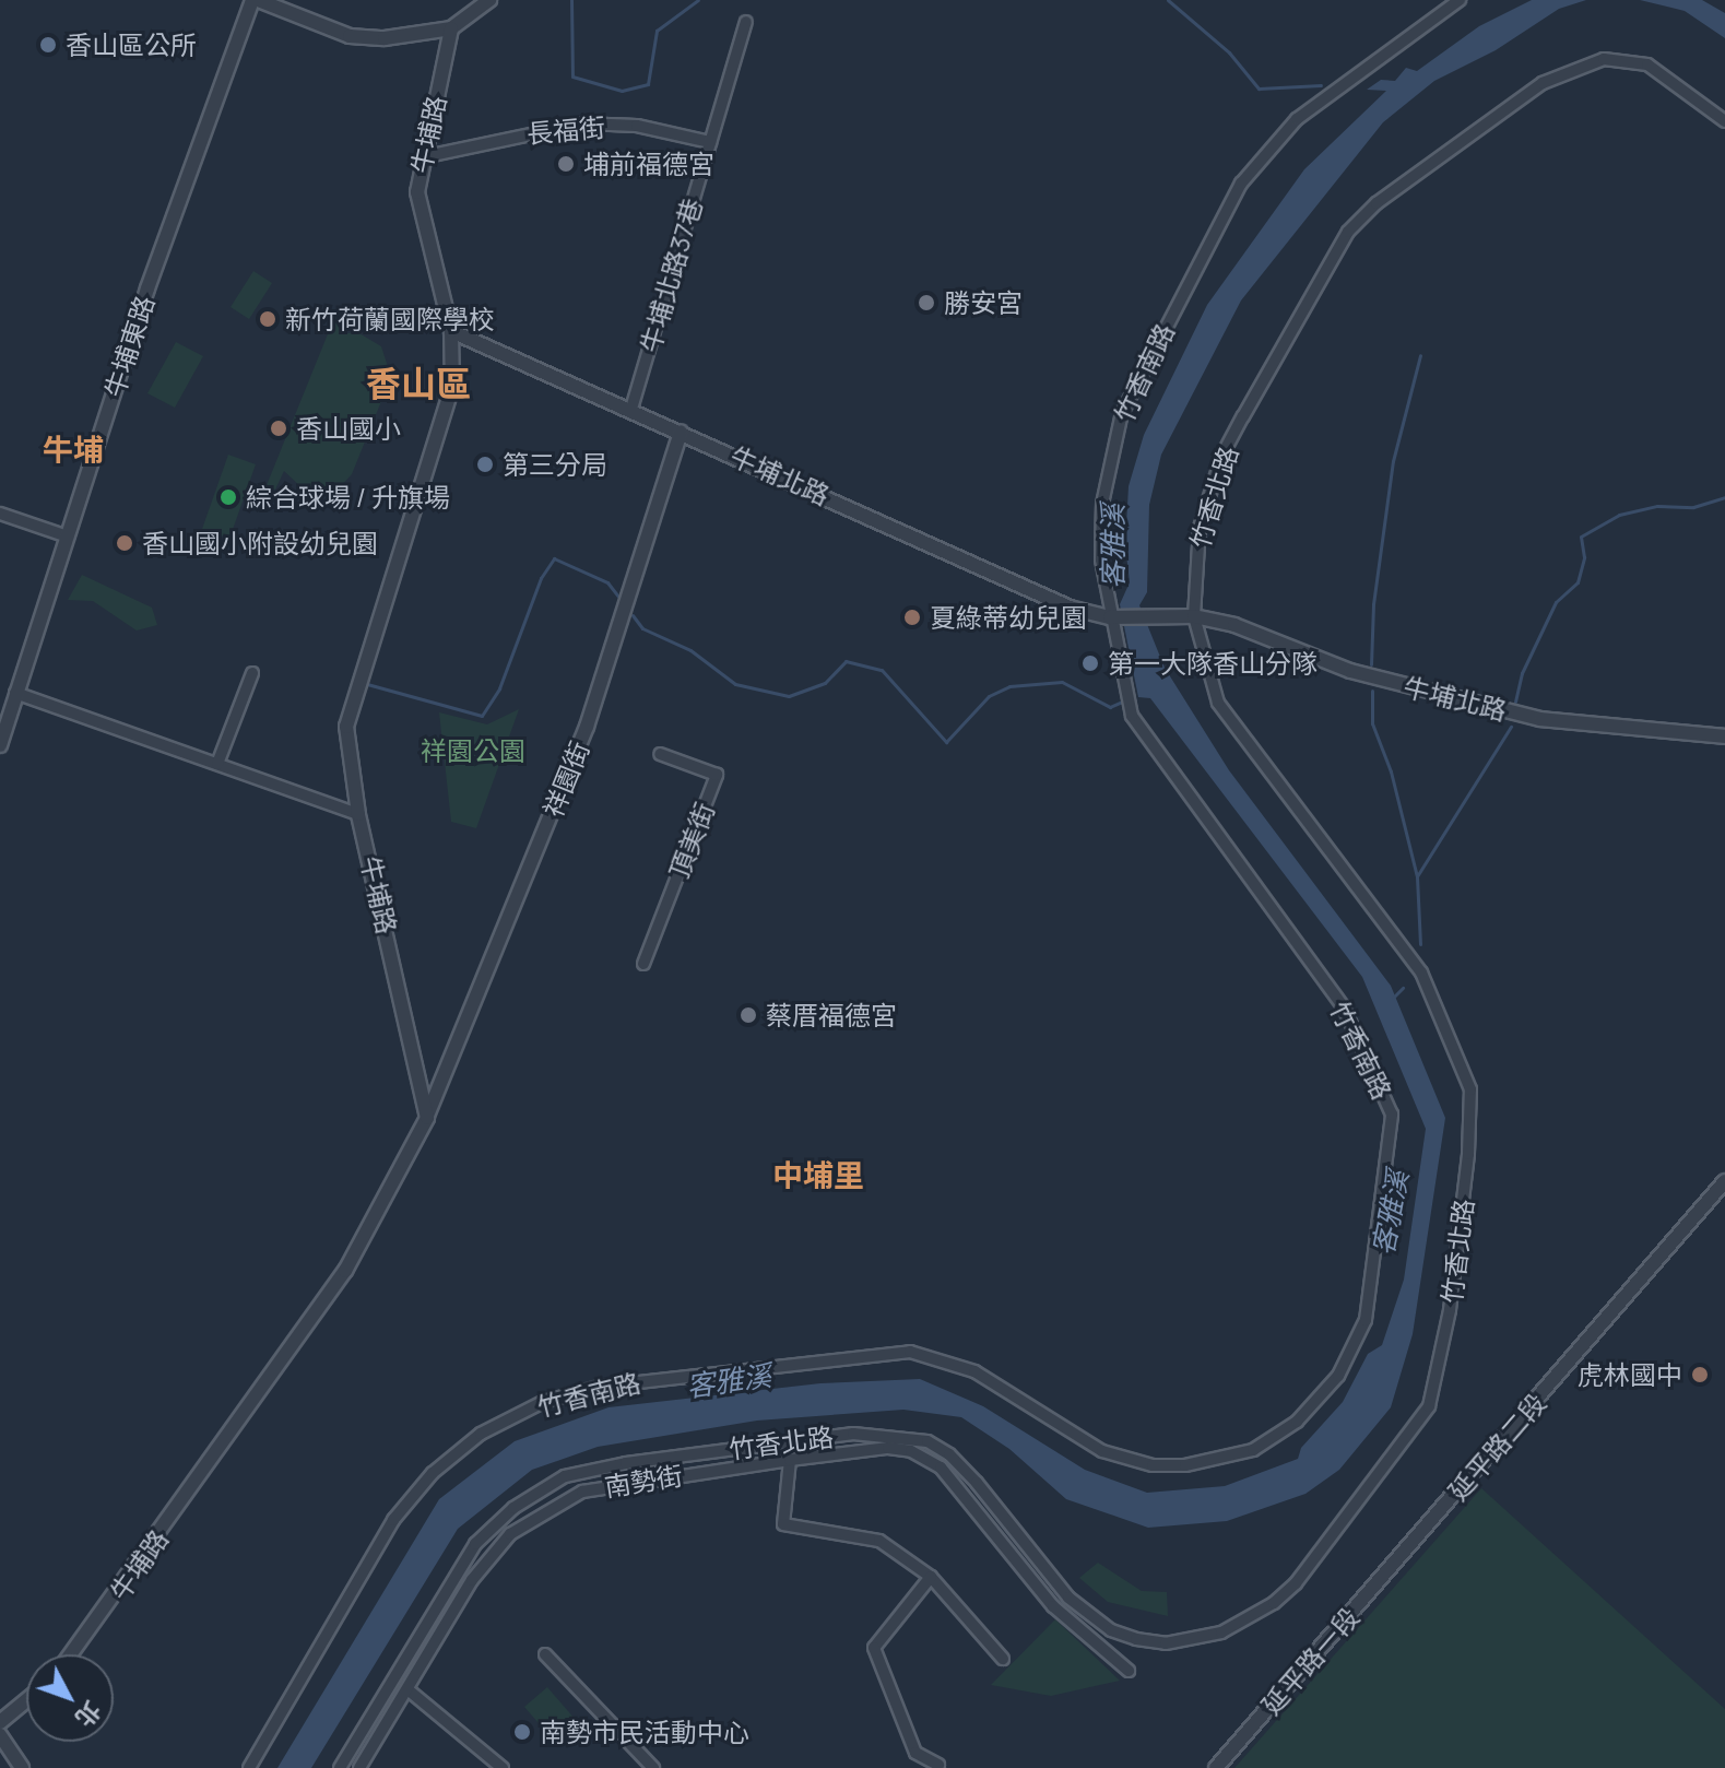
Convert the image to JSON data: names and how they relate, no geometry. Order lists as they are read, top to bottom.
{
  "streets": {
    "street": [
      "長福街",
      "牛埔路",
      "牛埔北路37巷",
      "牛埔東路",
      "竹香南路",
      "牛埔北路",
      "竹香北路",
      "祥園街",
      "頂美街",
      "延平路二段",
      "南勢街",
      "延平路一段"
    ]
  },
  "crossings": [
    ["長福街", "牛埔路"],
    ["長福街", "牛埔北路37巷"],
    ["牛埔路", "牛埔北路"],
    ["牛埔路", "祥園街"],
    ["牛埔北路37巷", "牛埔北路"],
    ["竹香南路", "牛埔北路"],
    ["牛埔北路", "竹香北路"],
    ["牛埔北路", "祥園街"],
    ["延平路二段", "延平路一段"]
  ],
  "districts": ["香山區", "牛埔", "中埔里"],
  "water": ["客雅溪"],
  "parks": ["祥園公園"],
  "places": [
    "香山區公所",
    "埔前福德宮",
    "勝安宮",
    "新竹荷蘭國際學校",
    "香山國小",
    "第三分局",
    "綜合球場 / 升旗場",
    "香山國小附設幼兒園",
    "夏綠蒂幼兒園",
    "第一大隊香山分隊",
    "蔡厝福德宮",
    "虎林國中",
    "南勢市民活動中心"
  ],
  "north": "bottom right"
}
